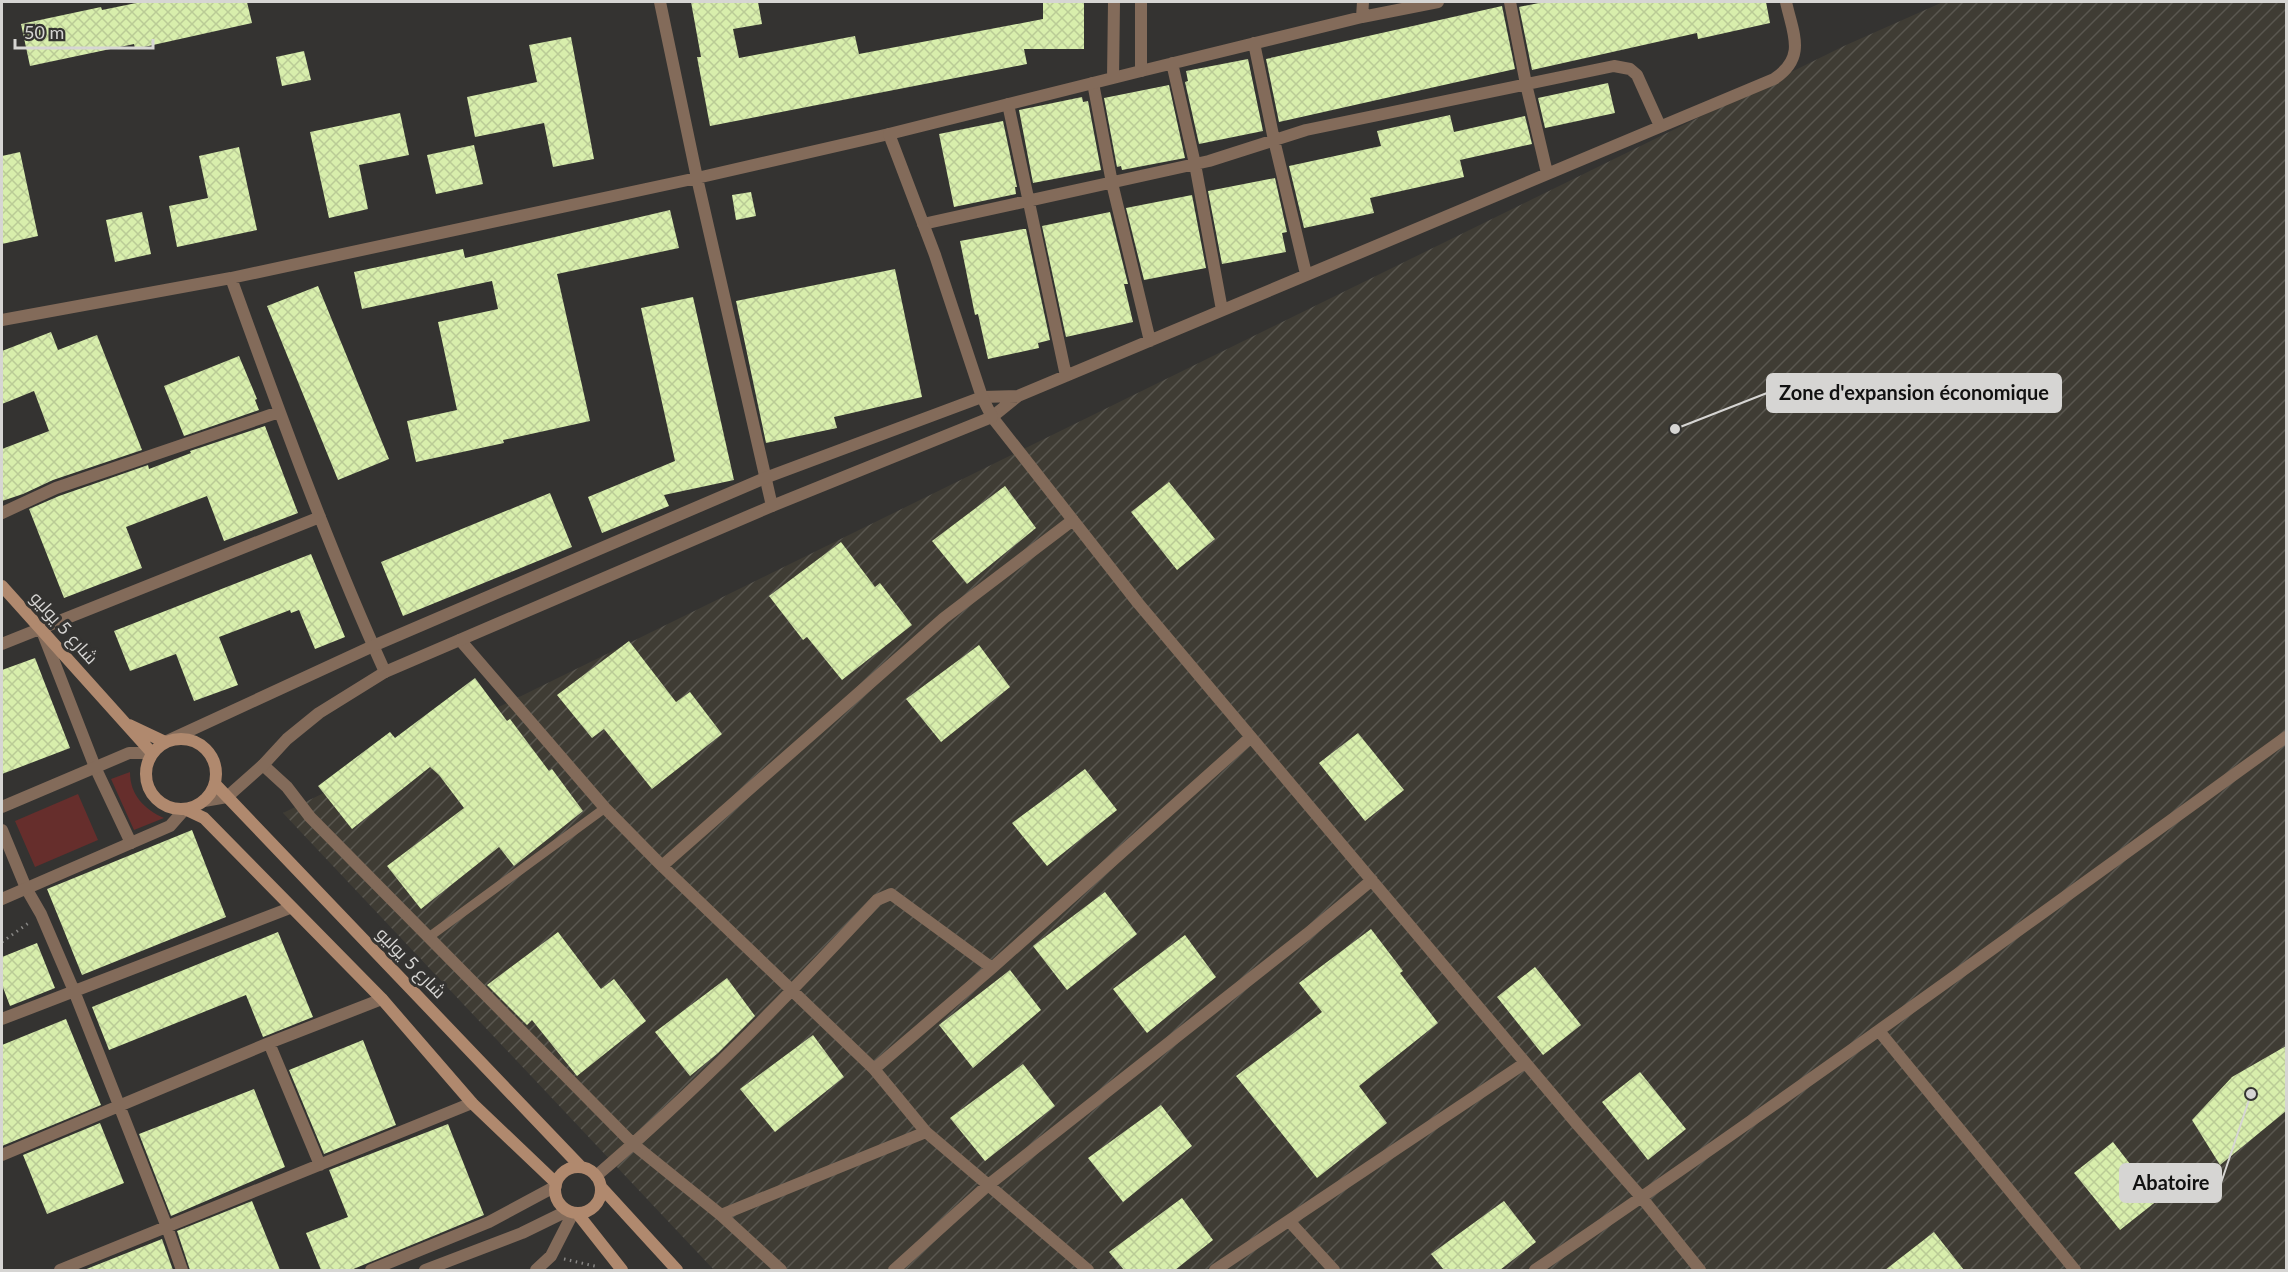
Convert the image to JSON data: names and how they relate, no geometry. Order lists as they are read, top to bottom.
{
  "streets": {
    "main road": ["شارع 5 يوليو"]
  },
  "places": ["Zone d'expansion économique", "Abatoire"],
  "scale_bar": "50 m"
}
